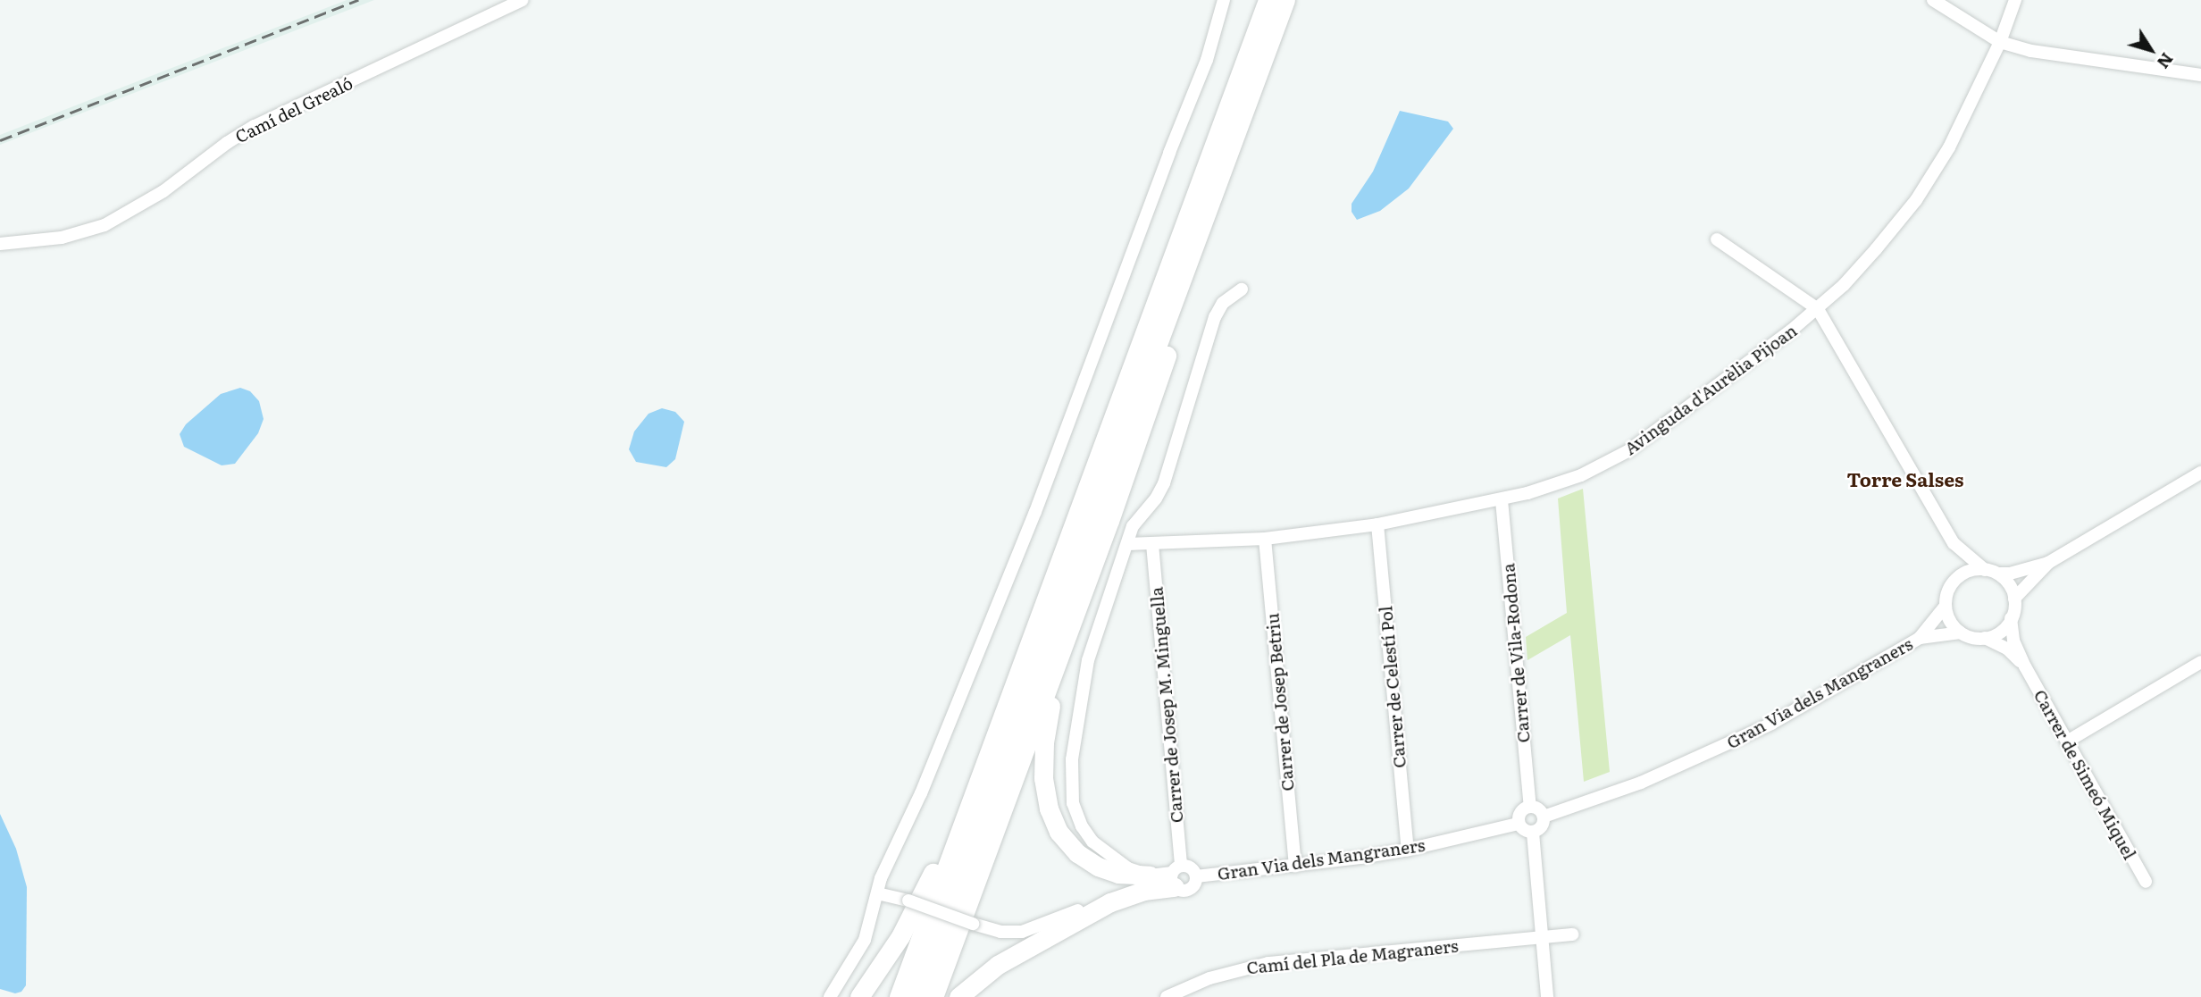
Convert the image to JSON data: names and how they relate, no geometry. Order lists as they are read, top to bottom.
{
  "streets": {
    "street": [
      "Camí del Grealó",
      "Avinguda d'Aurèlia Pijoan",
      "Carrer de Vila-Rodona",
      "Carrer de Celestí Pol",
      "Gran Via dels Mangraners",
      "Carrer de Josep Betriu",
      "Carrer de Josep M. Minguella",
      "Carrer de Simeó Miquel",
      "Camí del Pla de Magraners"
    ]
  },
  "crossings": [
    ["Avinguda d'Aurèlia Pijoan", "Carrer de Vila-Rodona"],
    ["Avinguda d'Aurèlia Pijoan", "Carrer de Celestí Pol"],
    ["Avinguda d'Aurèlia Pijoan", "Carrer de Josep Betriu"],
    ["Avinguda d'Aurèlia Pijoan", "Carrer de Josep M. Minguella"],
    ["Carrer de Vila-Rodona", "Gran Via dels Mangraners"],
    ["Carrer de Celestí Pol", "Gran Via dels Mangraners"],
    ["Gran Via dels Mangraners", "Carrer de Josep Betriu"],
    ["Gran Via dels Mangraners", "Carrer de Josep M. Minguella"],
    ["Gran Via dels Mangraners", "Carrer de Simeó Miquel"]
  ],
  "districts": ["Torre Salses"],
  "north": "bottom right"
}
